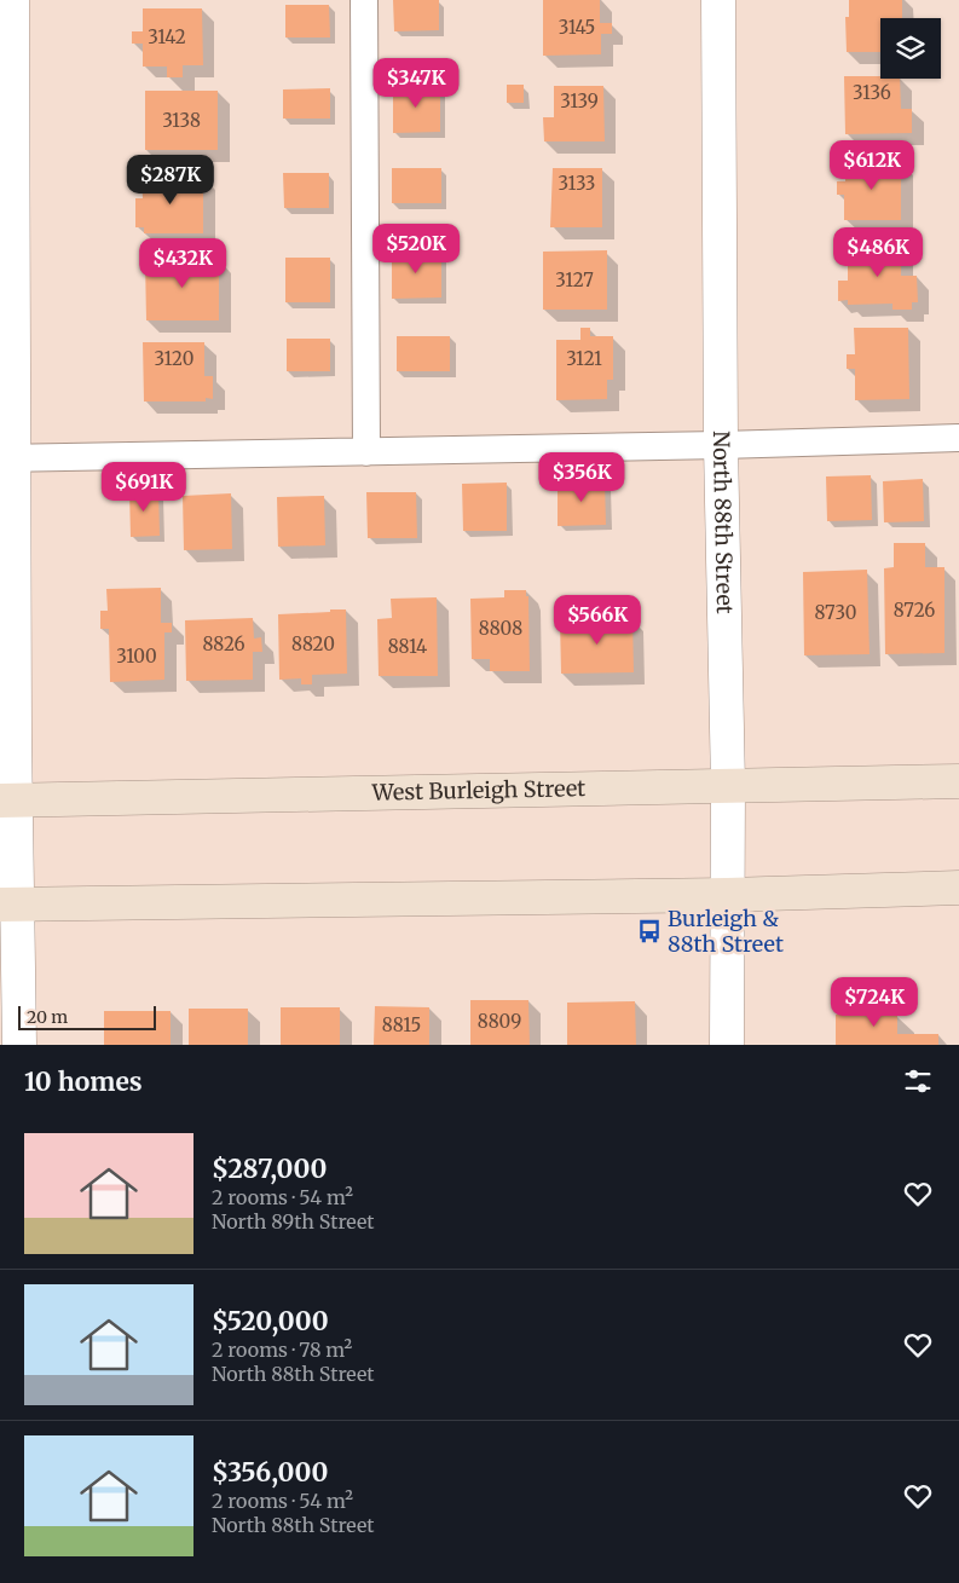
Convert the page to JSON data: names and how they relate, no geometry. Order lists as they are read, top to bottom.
{
  "streets": {
    "main road": ["West Burleigh Street"],
    "street": ["North 88th Street"]
  },
  "crossings": [
    ["North 88th Street", "West Burleigh Street"]
  ],
  "places": {
    "bus stop": ["Burleigh & 88th Street"]
  },
  "house_numbers": [
    "3145",
    "3142",
    "3136",
    "3139",
    "3138",
    "3133",
    "3127",
    "3120",
    "3121",
    "8726",
    "8730",
    "8808",
    "8826",
    "8820",
    "8814",
    "3100",
    "8809",
    "8815"
  ],
  "scale_bar": "20 m",
  "page": {
    "price": [
      "$347K",
      "$612K",
      "$287K",
      "$520K",
      "$486K",
      "$432K",
      "$356K",
      "$691K",
      "$566K",
      "$724K"
    ],
    "scale": "20 m",
    "heading": "10 homes",
    "list": [
      {
        "name": "$287,000",
        "note": "2 rooms · 54 m² · North 89th Street"
      },
      {
        "name": "$520,000",
        "note": "2 rooms · 78 m² · North 88th Street"
      },
      {
        "name": "$356,000",
        "note": "2 rooms · 54 m² · North 88th Street"
      }
    ]
  }
}
